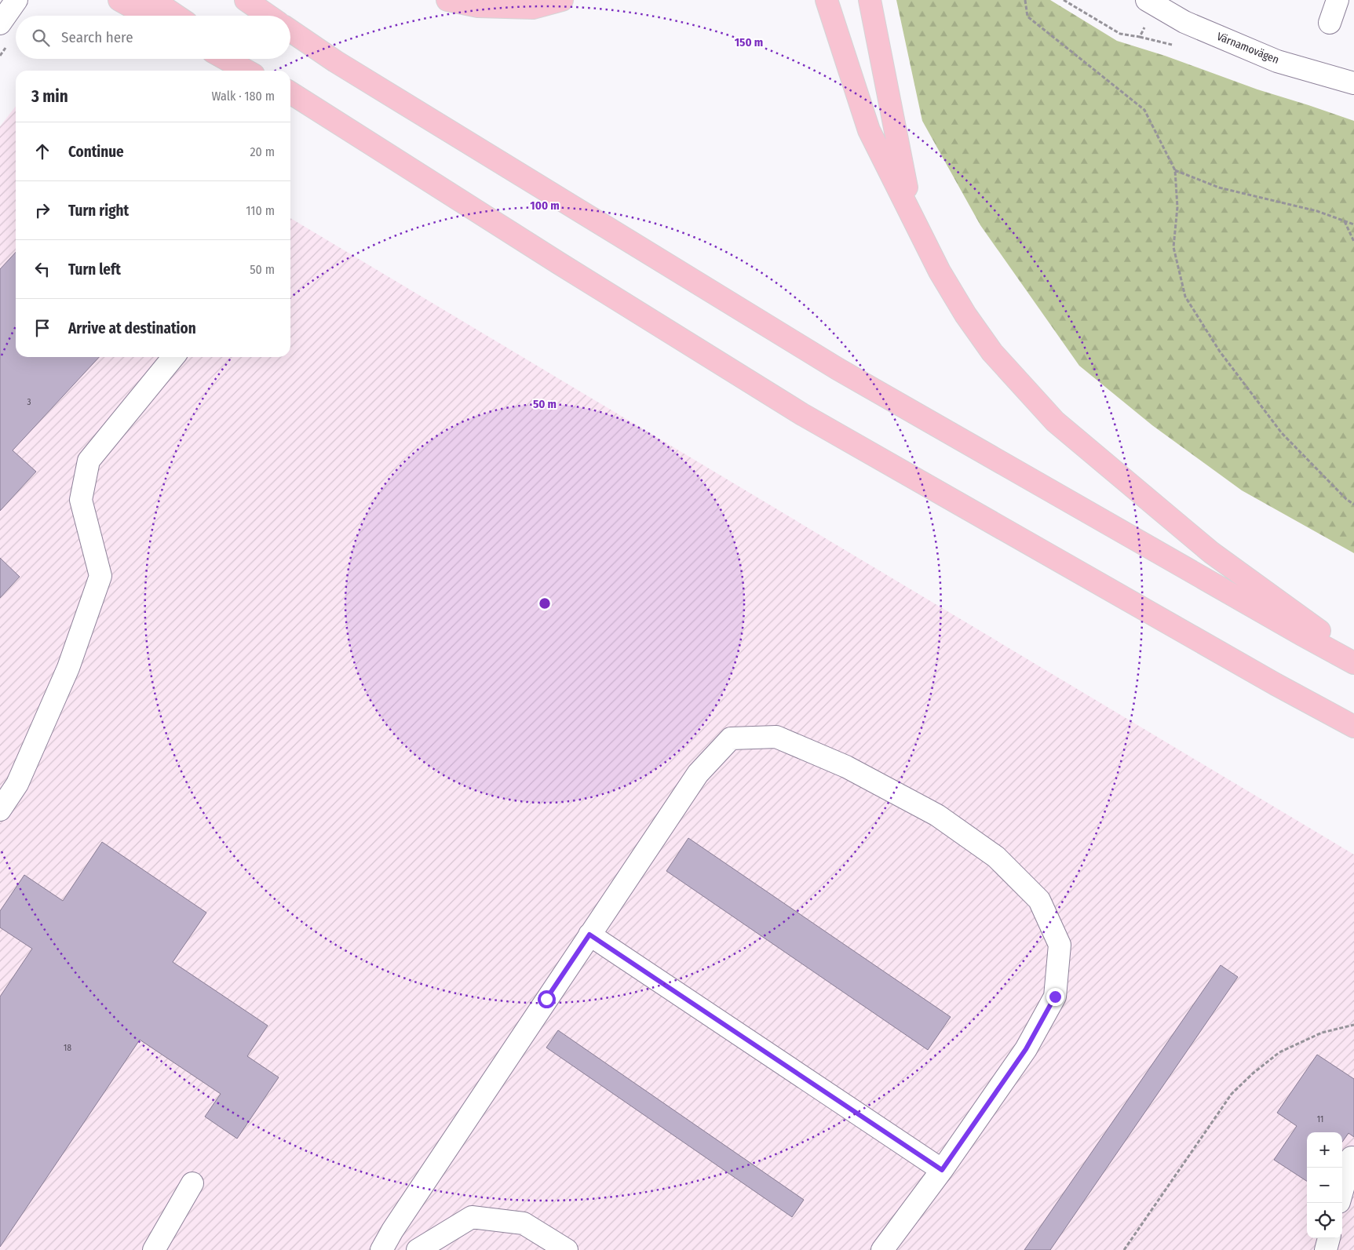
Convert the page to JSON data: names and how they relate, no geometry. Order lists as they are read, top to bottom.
{
  "streets": {
    "street": ["Värnamovägen"]
  },
  "house_numbers": ["3", "18", "11"],
  "page": {
    "search": "Search here",
    "heading": ["3 min", "Walk · 180 m"],
    "list": [
      ["Continue", "20 m"],
      ["Turn right", "110 m"],
      ["Turn left", "50 m"],
      "Arrive at destination"
    ],
    "map_buttons": ["+", "−"]
  },
  "rings": ["150 m", "100 m", "50 m"]
}
